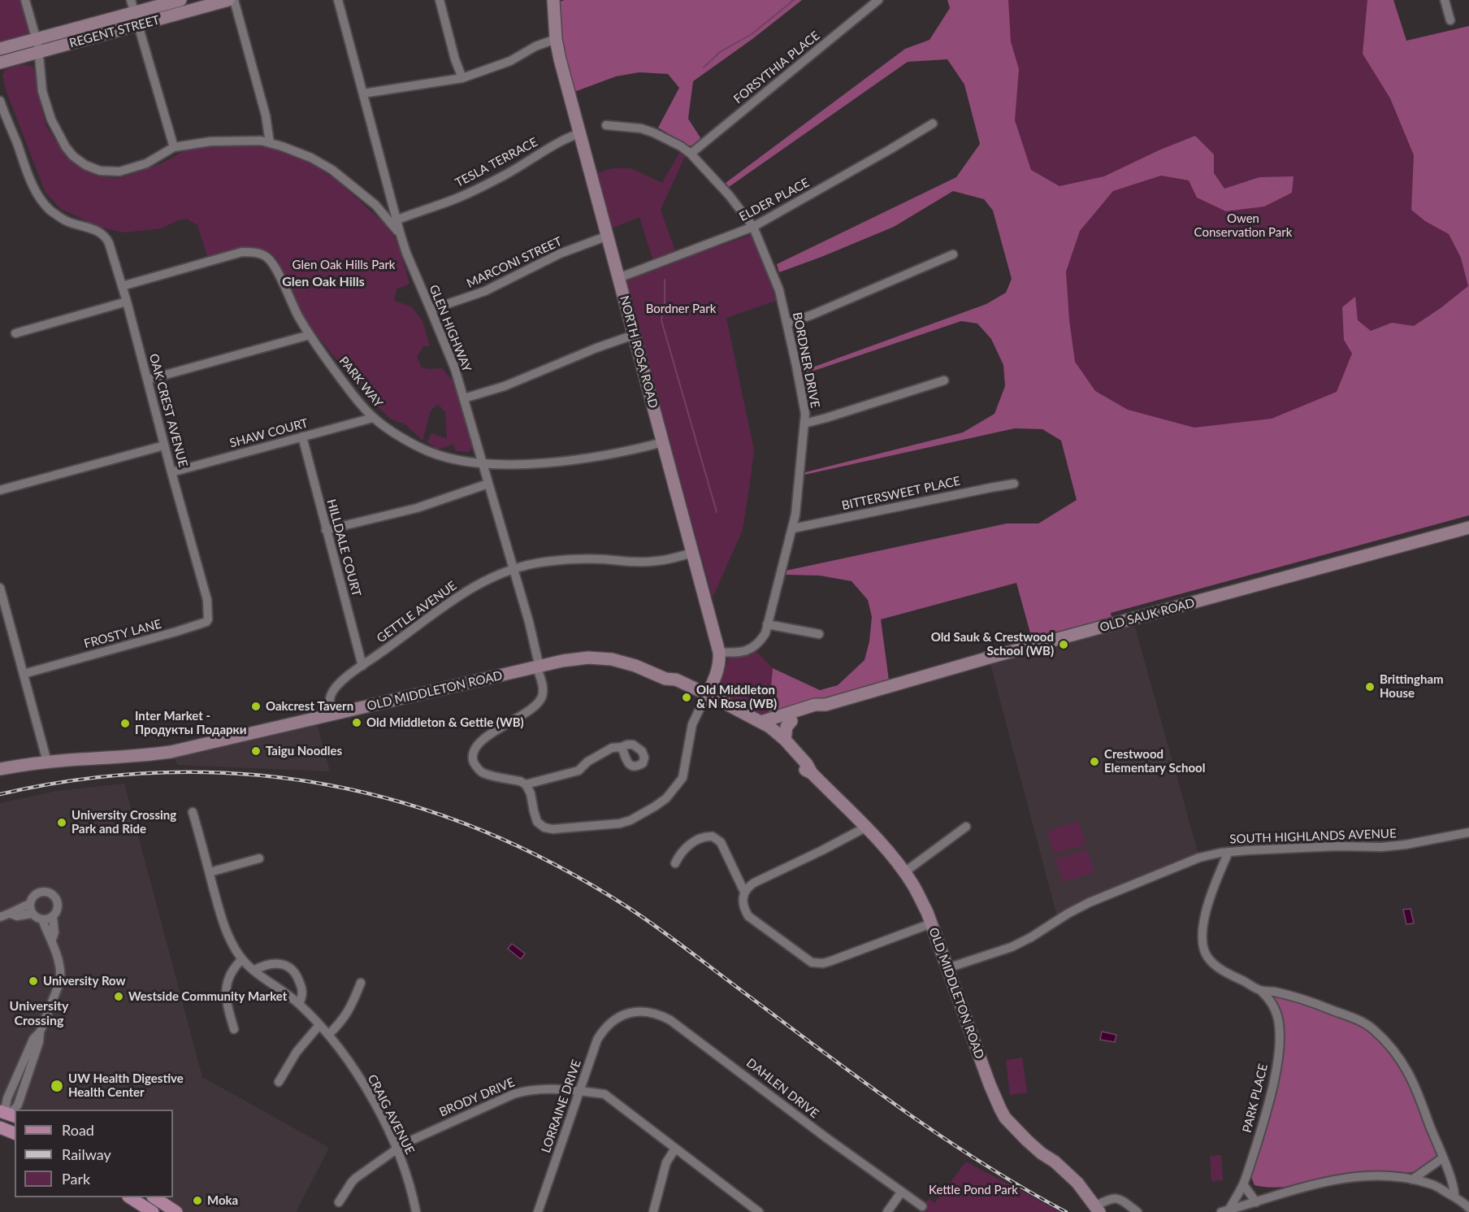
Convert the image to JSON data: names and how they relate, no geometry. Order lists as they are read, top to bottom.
{
  "streets": {
    "street": [
      "REGENT STREET",
      "FORSYTHIA PLACE",
      "TESLA TERRACE",
      "ELDER PLACE",
      "MARCONI STREET",
      "GLEN HIGHWAY",
      "NORTH ROSA ROAD",
      "BORDNER DRIVE",
      "PARK WAY",
      "OAK CREST AVENUE",
      "SHAW COURT",
      "BITTERSWEET PLACE",
      "HILLDALE COURT",
      "GETTLE AVENUE",
      "OLD SAUK ROAD",
      "FROSTY LANE",
      "OLD MIDDLETON ROAD",
      "SOUTH HIGHLANDS AVENUE",
      "DAHLEN DRIVE",
      "BRODY DRIVE",
      "PARK PLACE",
      "LORRAINE DRIVE",
      "CRAIG AVENUE"
    ]
  },
  "crossings": [
    ["FORSYTHIA PLACE", "BORDNER DRIVE"],
    ["TESLA TERRACE", "GLEN HIGHWAY"],
    ["TESLA TERRACE", "NORTH ROSA ROAD"],
    ["ELDER PLACE", "NORTH ROSA ROAD"],
    ["ELDER PLACE", "BORDNER DRIVE"],
    ["MARCONI STREET", "GLEN HIGHWAY"],
    ["MARCONI STREET", "NORTH ROSA ROAD"],
    ["GLEN HIGHWAY", "PARK WAY"],
    ["GLEN HIGHWAY", "GETTLE AVENUE"],
    ["GLEN HIGHWAY", "OLD MIDDLETON ROAD"],
    ["NORTH ROSA ROAD", "BORDNER DRIVE"],
    ["NORTH ROSA ROAD", "PARK WAY"],
    ["NORTH ROSA ROAD", "GETTLE AVENUE"],
    ["NORTH ROSA ROAD", "OLD MIDDLETON ROAD"],
    ["BORDNER DRIVE", "BITTERSWEET PLACE"],
    ["PARK WAY", "OAK CREST AVENUE"],
    ["PARK WAY", "SHAW COURT"],
    ["OAK CREST AVENUE", "SHAW COURT"],
    ["OAK CREST AVENUE", "FROSTY LANE"],
    ["SHAW COURT", "HILLDALE COURT"],
    ["HILLDALE COURT", "GETTLE AVENUE"],
    ["GETTLE AVENUE", "OLD MIDDLETON ROAD"],
    ["OLD SAUK ROAD", "OLD MIDDLETON ROAD"],
    ["OLD MIDDLETON ROAD", "SOUTH HIGHLANDS AVENUE"],
    ["DAHLEN DRIVE", "LORRAINE DRIVE"],
    ["BRODY DRIVE", "LORRAINE DRIVE"],
    ["BRODY DRIVE", "CRAIG AVENUE"]
  ],
  "districts": ["Glen Oak Hills", "University Crossing"],
  "parks": [
    "Owen Conservation Park",
    "Glen Oak Hills Park",
    "Bordner Park",
    "Kettle Pond Park"
  ],
  "places": [
    "Old Sauk & Crestwood School (WB)",
    "Brittingham House",
    "Old Middleton & N Rosa (WB)",
    "Oakcrest Tavern",
    "Old Middleton & Gettle (WB)",
    "Inter Market - Продукты Подарки",
    "Taigu Noodles",
    "Crestwood Elementary School",
    "University Crossing Park and Ride",
    "University Row",
    "Westside Community Market",
    "UW Health Digestive Health Center",
    "Moka"
  ],
  "legend": ["Road", "Railway", "Park"]
}
